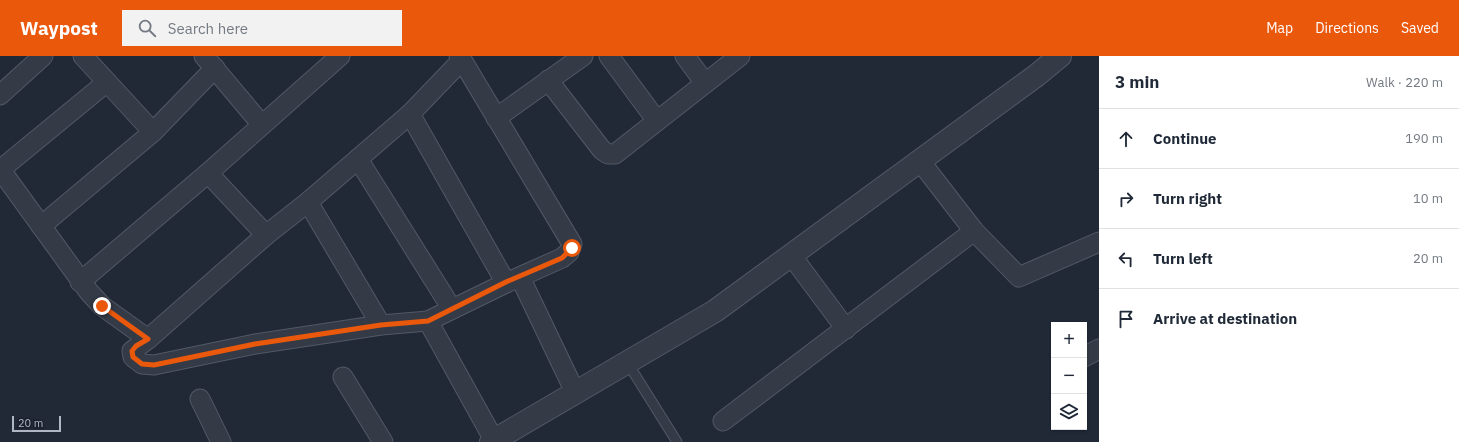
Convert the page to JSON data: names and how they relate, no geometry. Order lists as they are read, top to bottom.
{
  "scale_bar": "20 m",
  "page": {
    "header": "Waypost",
    "search": "Search here",
    "nav": ["Map", "Directions", "Saved"],
    "heading": ["3 min", "Walk · 220 m"],
    "list": [
      ["Continue", "190 m"],
      ["Turn right", "10 m"],
      ["Turn left", "20 m"],
      "Arrive at destination"
    ],
    "map_buttons": ["+", "−"],
    "scale": "20 m"
  }
}
